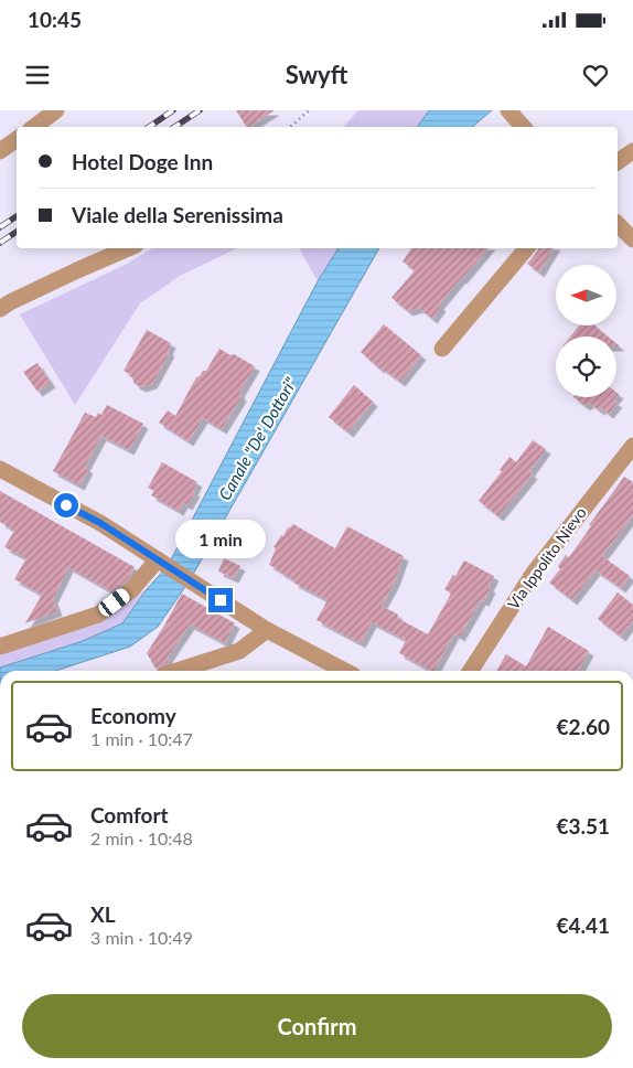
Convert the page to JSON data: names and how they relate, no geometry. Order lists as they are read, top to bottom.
{
  "streets": {
    "street": ["Via Ippolito Nievo"]
  },
  "water": ["Canale \"De' Dottori\""],
  "north": "left",
  "page": {
    "status": "10:45",
    "header": "Swyft",
    "banner": ["Hotel Doge Inn", "Viale della Serenissima"],
    "bubble": "1 min",
    "list": [
      {
        "name": "Economy",
        "note": "1 min · 10:47",
        "value": "€2.60"
      },
      {
        "name": "Comfort",
        "note": "2 min · 10:48",
        "value": "€3.51"
      },
      {
        "name": "XL",
        "note": "3 min · 10:49",
        "value": "€4.41"
      }
    ],
    "buttons": "Confirm"
  }
}
